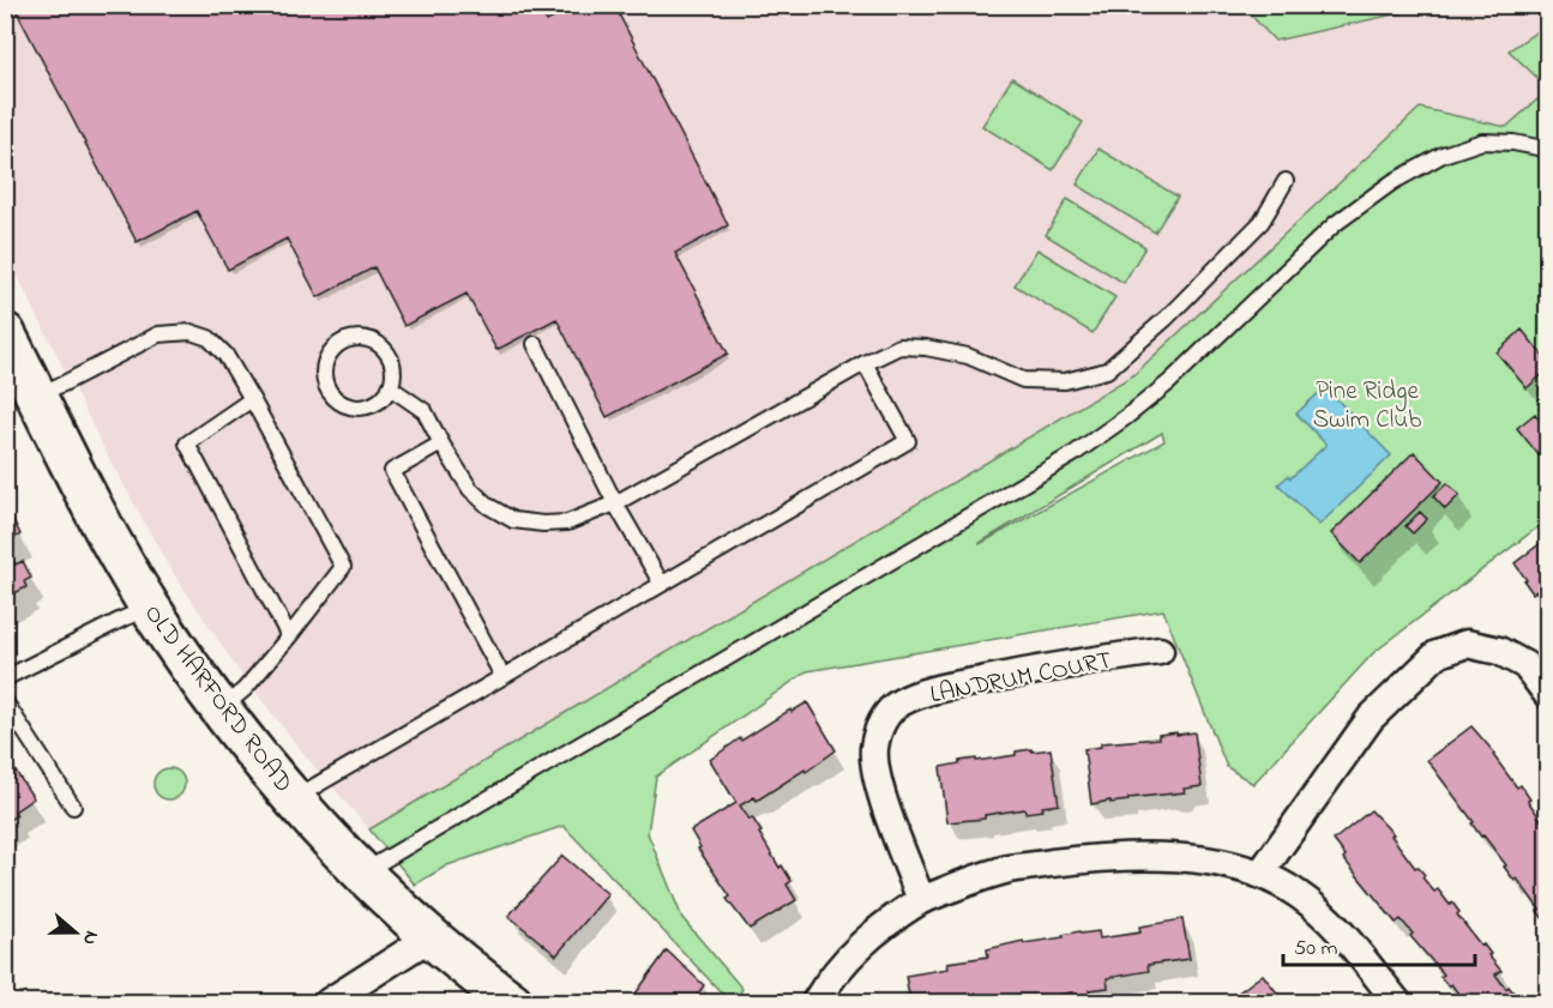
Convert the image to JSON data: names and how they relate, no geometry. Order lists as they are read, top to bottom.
{
  "streets": {
    "street": ["LANDRUM COURT", "OLD HARFORD ROAD"]
  },
  "parks": ["Pine Ridge Swim Club"],
  "scale_bar": "50 m",
  "north": "right"
}
